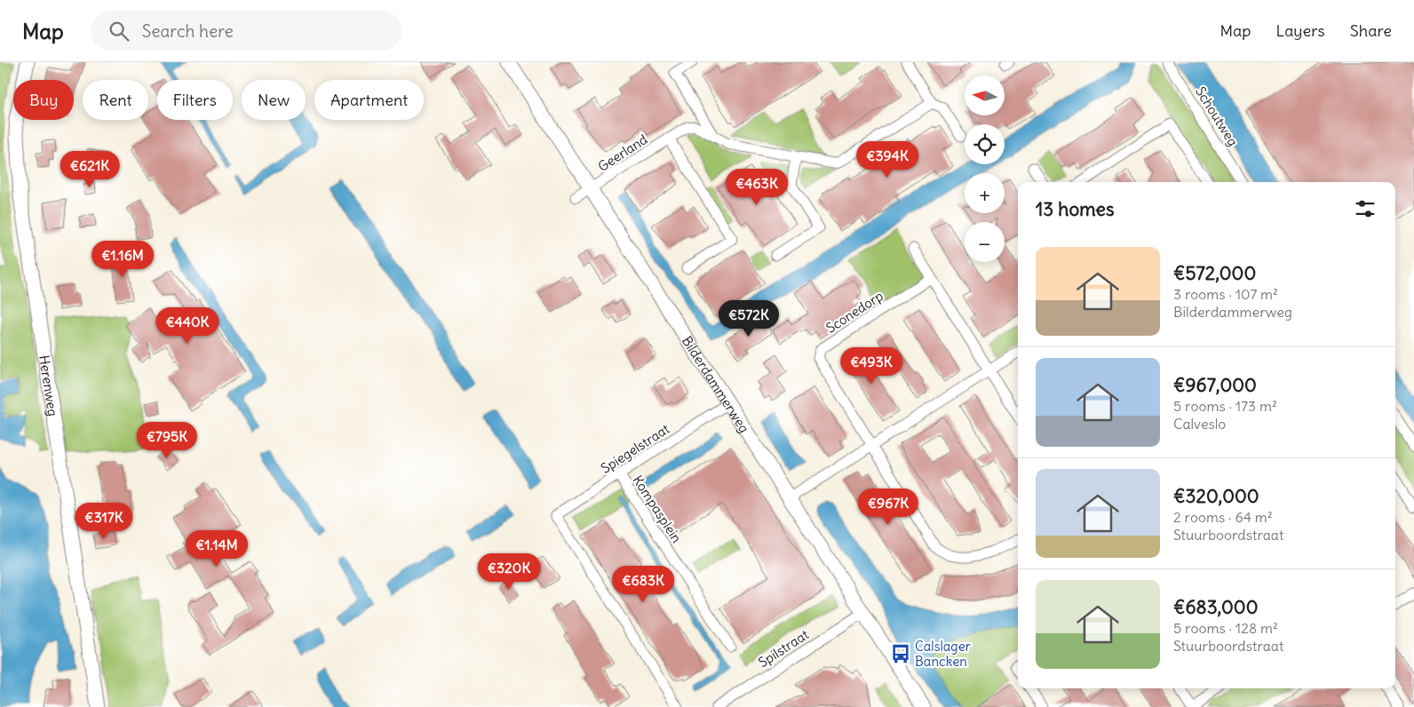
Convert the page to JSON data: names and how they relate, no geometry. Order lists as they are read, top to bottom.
{
  "streets": {
    "street": [
      "Schoutweg",
      "Geerland",
      "Sconedorp",
      "Herenweg",
      "Bilderdammerweg",
      "Spiegelstraat",
      "Kompasplein",
      "Spilstraat"
    ]
  },
  "crossings": [
    ["Geerland", "Bilderdammerweg"],
    ["Bilderdammerweg", "Spiegelstraat"],
    ["Bilderdammerweg", "Spilstraat"],
    ["Spiegelstraat", "Kompasplein"]
  ],
  "places": {
    "bus stop": ["Calslager Bancken"]
  },
  "north": "left",
  "page": {
    "header": "Map",
    "search": "Search here",
    "nav": ["Map", "Layers", "Share"],
    "map_buttons": ["+", "−"],
    "chip": [
      "Buy",
      "Rent",
      "Filters",
      "New",
      "Apartment"
    ],
    "price": [
      "€394K",
      "€621K",
      "€463K",
      "€1.16M",
      "€572K",
      "€440K",
      "€493K",
      "€795K",
      "€967K",
      "€317K",
      "€1.14M",
      "€320K",
      "€683K"
    ],
    "heading": "13 homes",
    "list": [
      {
        "name": "€572,000",
        "note": "3 rooms · 107 m² · Bilderdammerweg"
      },
      {
        "name": "€967,000",
        "note": "5 rooms · 173 m² · Calveslo"
      },
      {
        "name": "€320,000",
        "note": "2 rooms · 64 m² · Stuurboordstraat"
      },
      {
        "name": "€683,000",
        "note": "5 rooms · 128 m² · Stuurboordstraat"
      }
    ]
  }
}
